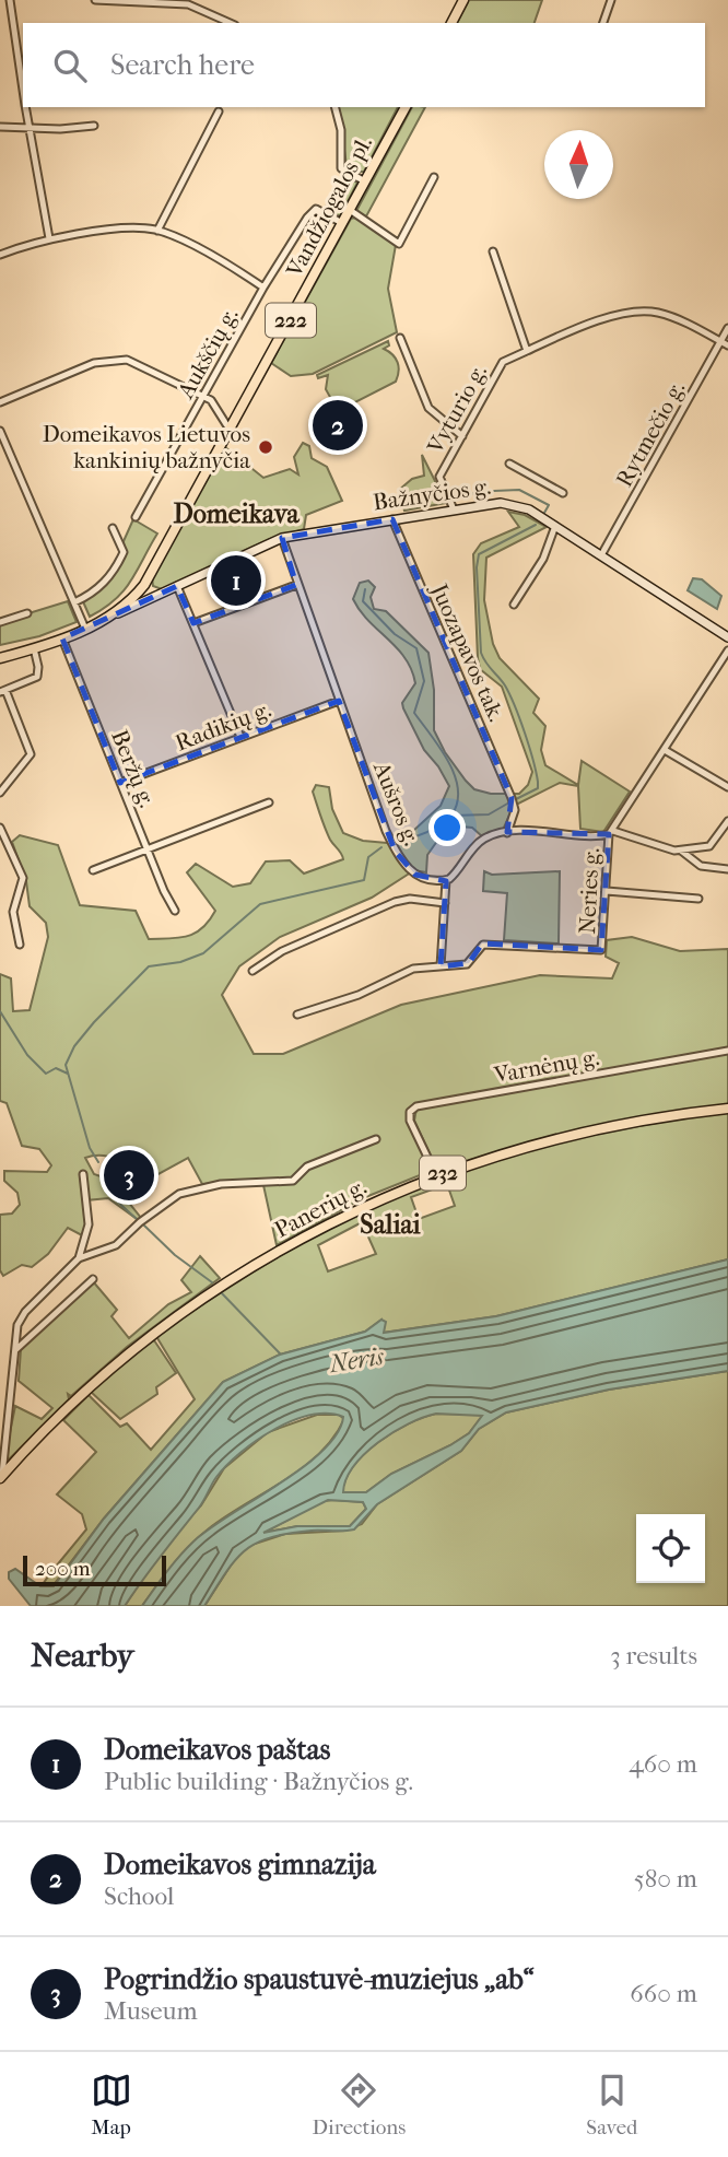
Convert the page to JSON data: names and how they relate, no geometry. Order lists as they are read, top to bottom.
{
  "streets": {
    "main road": [
      "Vandžiogalos pl.",
      "222",
      "Bažnyčios g.",
      "232",
      "Panerių g."
    ],
    "street": [
      "Aukščių g.",
      "Vyturio g.",
      "Rytmečio g.",
      "Juozapavos tak.",
      "Radikių g.",
      "Beržų g.",
      "Aušros g.",
      "Neries g.",
      "Varnėnų g."
    ]
  },
  "crossings": [
    ["Vandžiogalos pl.", "Aukščių g."],
    ["Vandžiogalos pl.", "Bažnyčios g."],
    ["Vandžiogalos pl.", "Beržų g."],
    ["Vyturio g.", "Rytmečio g."],
    ["Vyturio g.", "Bažnyčios g."],
    ["Rytmečio g.", "Bažnyčios g."],
    ["Bažnyčios g.", "Juozapavos tak."],
    ["Bažnyčios g.", "Aušros g."],
    ["Radikių g.", "Beržų g."],
    ["Radikių g.", "Aušros g."],
    ["Varnėnų g.", "Panerių g."]
  ],
  "districts": ["Domeikava", "Saliai"],
  "water": ["Neris"],
  "places": ["Domeikavos Lietuvos kankinių bažnyčia"],
  "scale_bar": "200 m",
  "north": "top",
  "page": {
    "search": "Search here",
    "pins": ["2", "1", "3"],
    "scale": "200 m",
    "heading": ["Nearby", "3 results"],
    "list": [
      {
        "mark": "1",
        "name": "Domeikavos paštas",
        "note": "Public building · Bažnyčios g.",
        "value": "460 m"
      },
      {
        "mark": "2",
        "name": "Domeikavos gimnazija",
        "note": "School",
        "value": "580 m"
      },
      {
        "mark": "3",
        "name": "Pogrindžio spaustuvė-muziejus „ab“",
        "note": "Museum",
        "value": "660 m"
      }
    ],
    "nav": ["Map", "Directions", "Saved"]
  }
}
